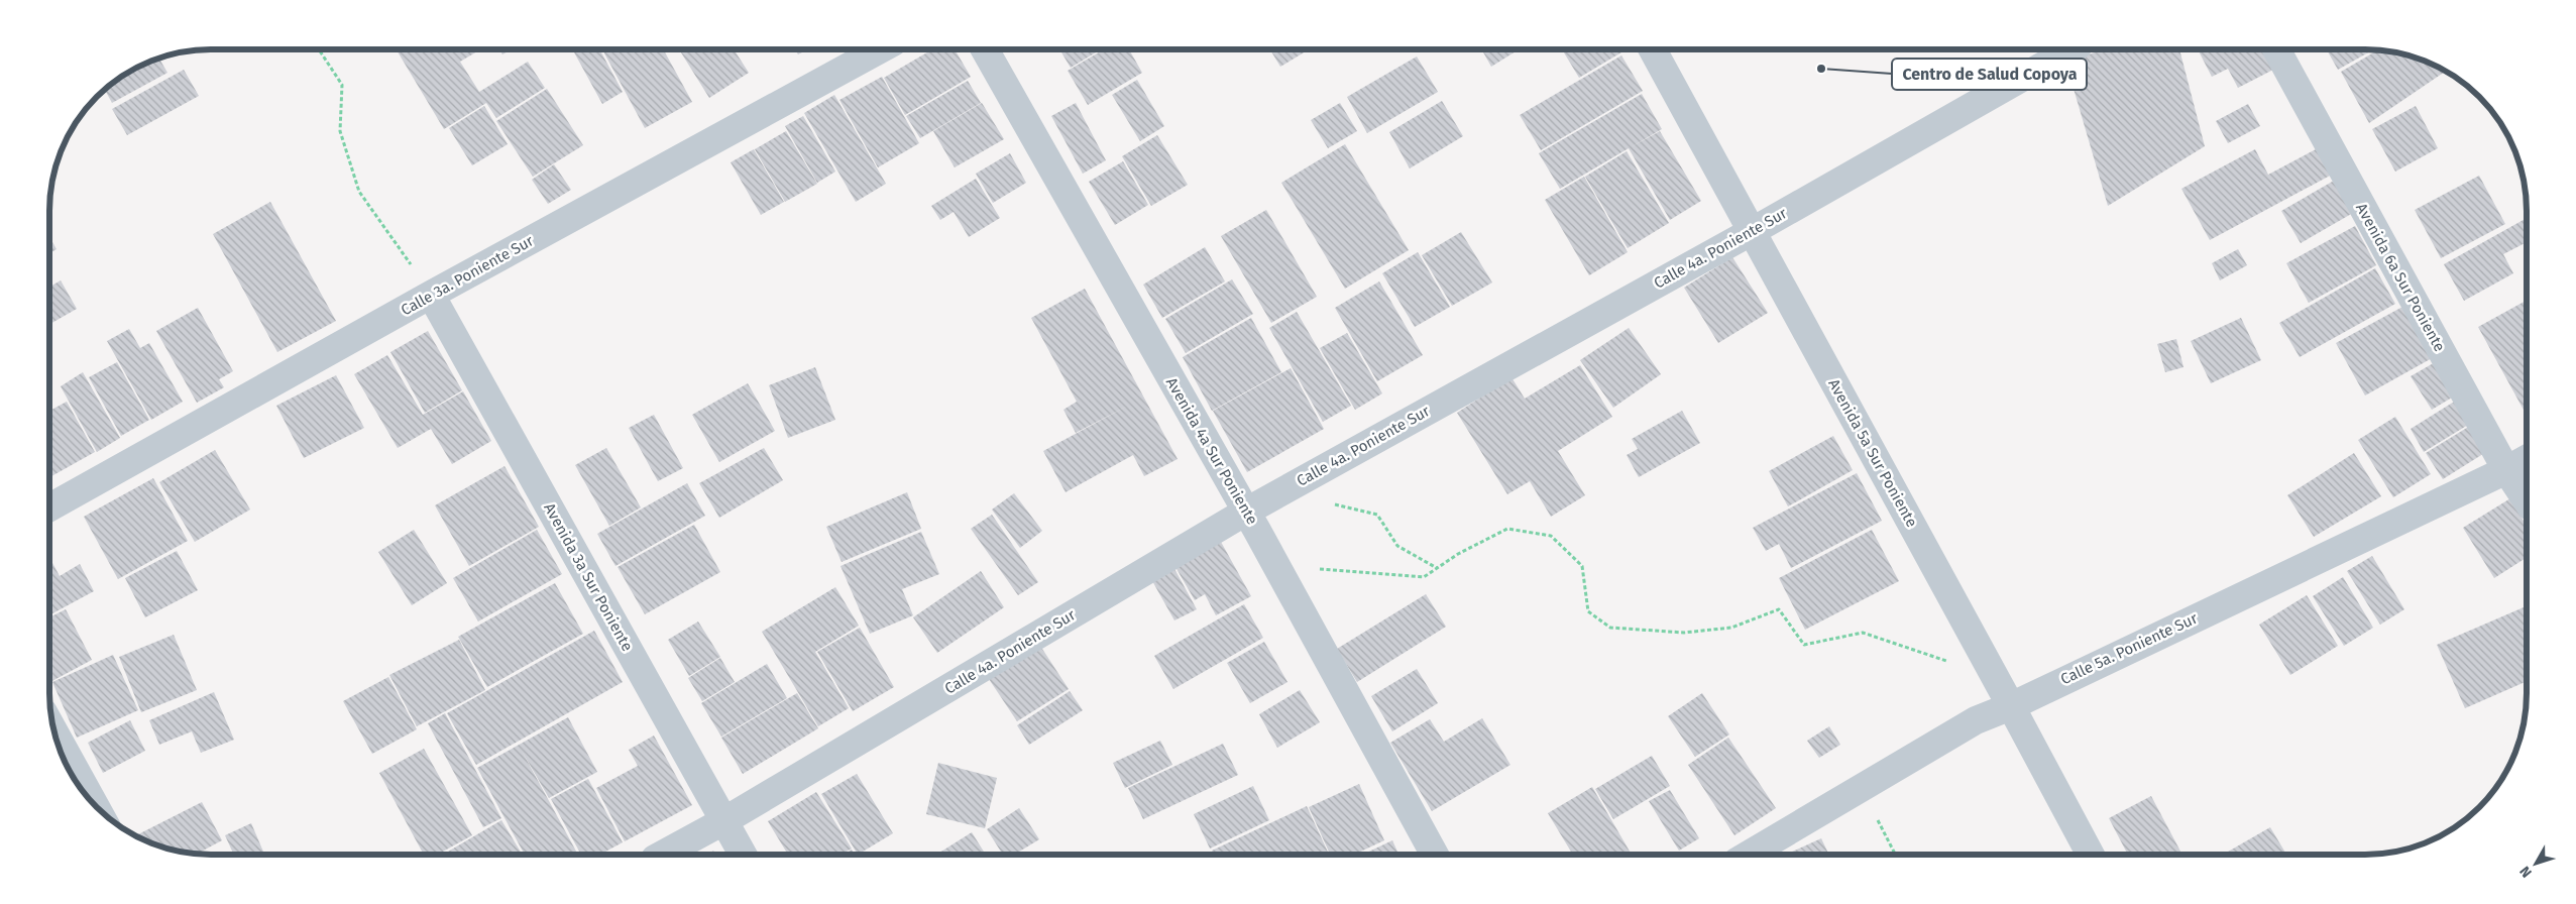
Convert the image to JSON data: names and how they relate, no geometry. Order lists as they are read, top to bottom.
{
  "streets": {
    "street": [
      "Calle 4a. Poniente Sur",
      "Calle 3a. Poniente Sur",
      "Avenida 6a Sur Poniente",
      "Avenida 4a Sur Poniente",
      "Avenida 5a Sur Poniente",
      "Avenida 3a Sur Poniente",
      "Calle 5a. Poniente Sur"
    ]
  },
  "crossings": [
    ["Calle 4a. Poniente Sur", "Avenida 4a Sur Poniente"],
    ["Calle 4a. Poniente Sur", "Avenida 5a Sur Poniente"],
    ["Calle 4a. Poniente Sur", "Avenida 3a Sur Poniente"],
    ["Calle 3a. Poniente Sur", "Avenida 3a Sur Poniente"],
    ["Avenida 6a Sur Poniente", "Calle 5a. Poniente Sur"],
    ["Avenida 5a Sur Poniente", "Calle 5a. Poniente Sur"]
  ],
  "places": ["Centro de Salud Copoya"],
  "north": "bottom left"
}
